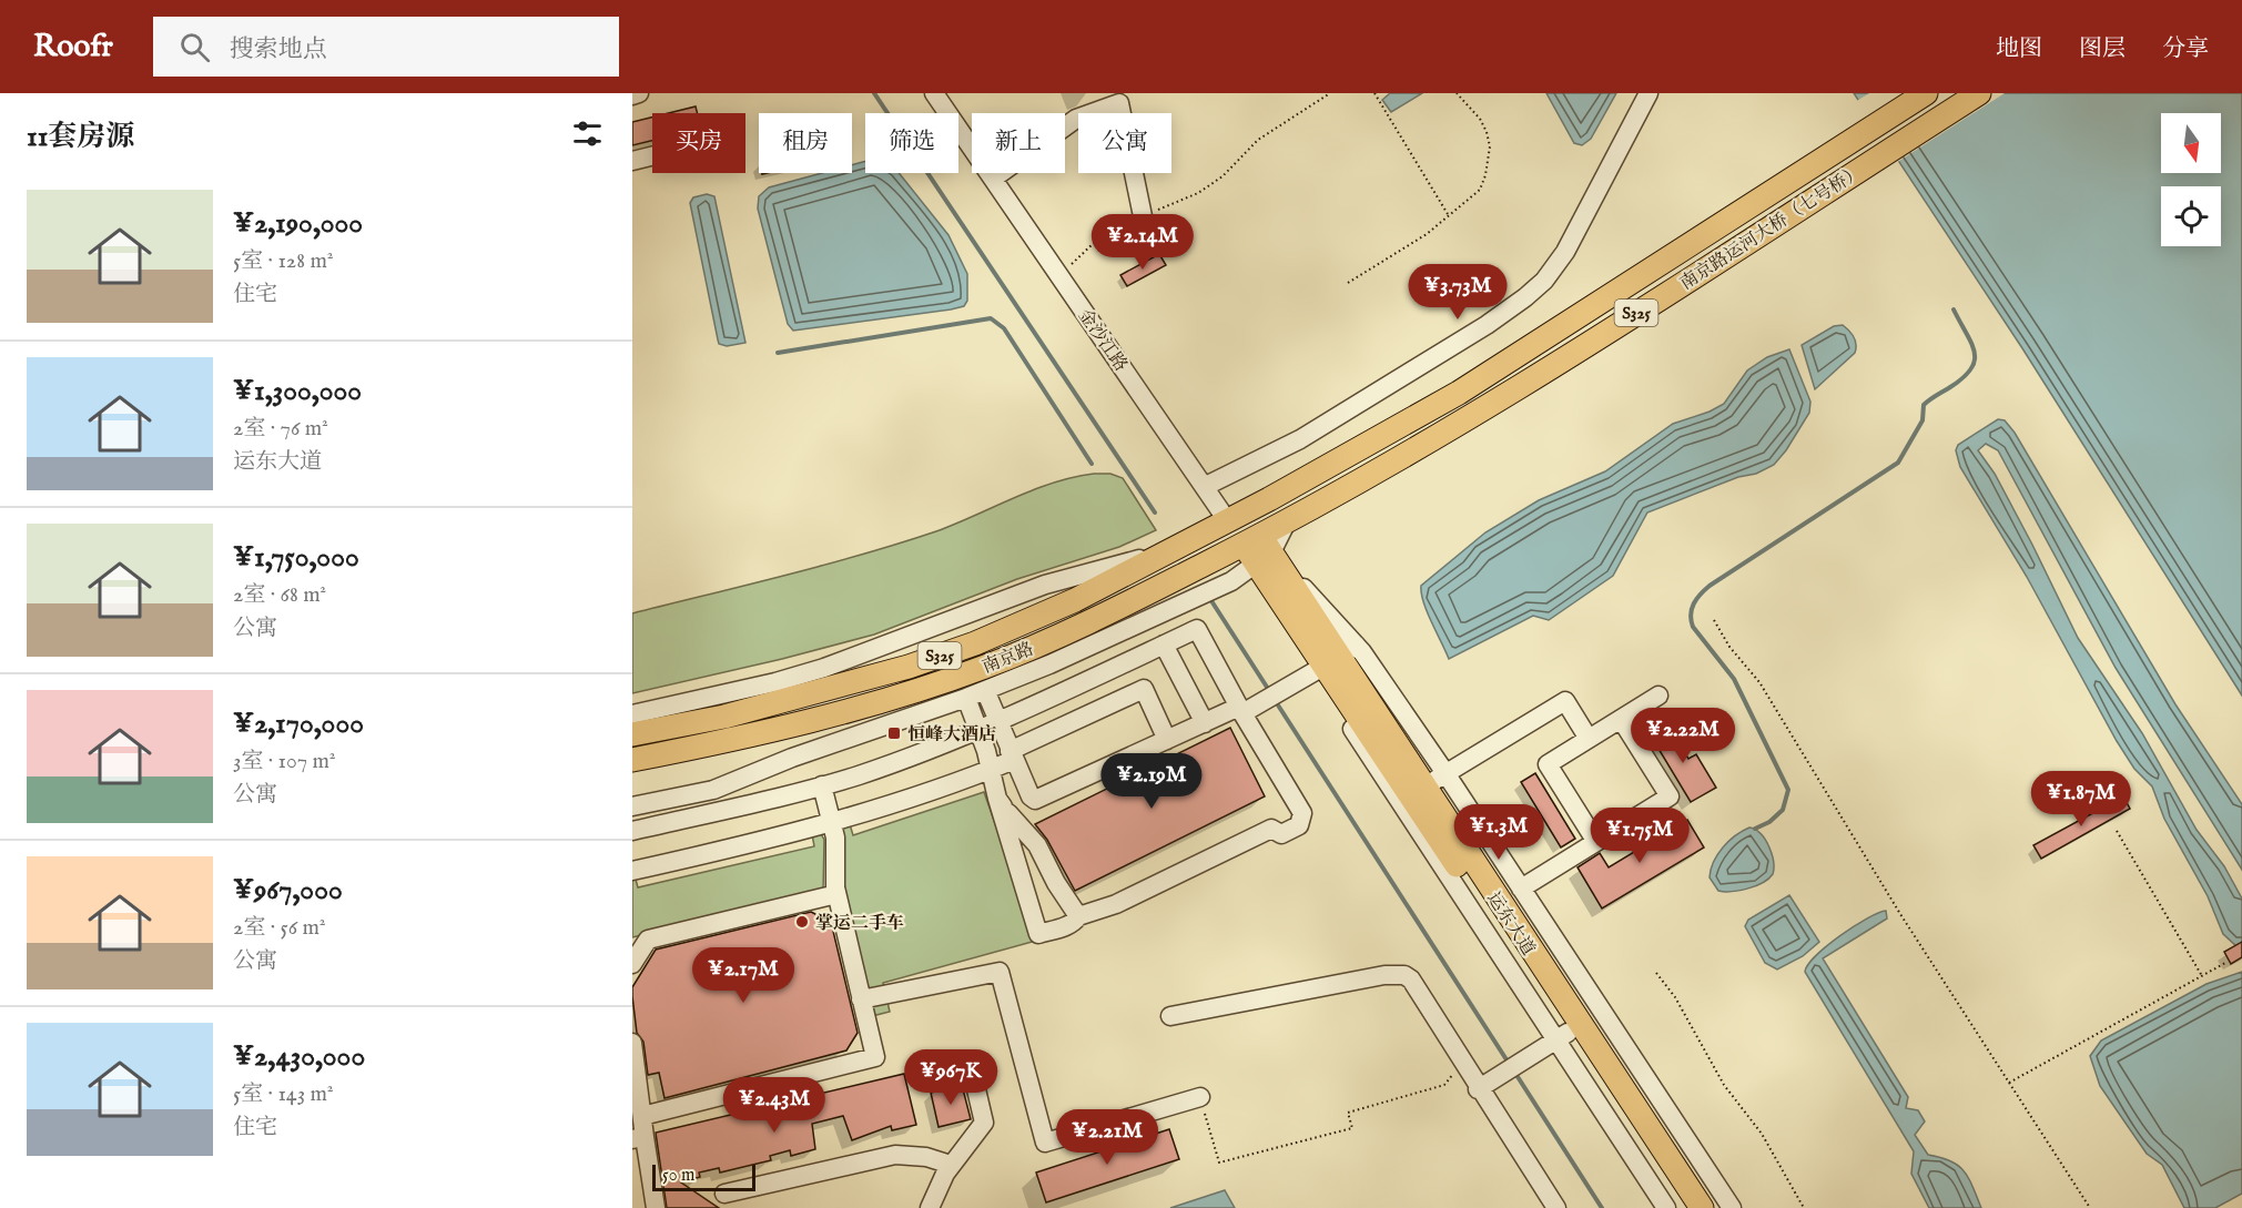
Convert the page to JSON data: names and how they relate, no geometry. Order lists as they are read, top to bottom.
{
  "streets": {
    "main road": [
      "南京路运河大桥（七号桥）",
      "S325",
      "南京路",
      "运东大道"
    ],
    "street": ["金沙江路"]
  },
  "crossings": [
    ["南京路运河大桥（七号桥）", "南京路"],
    ["金沙江路", "南京路"],
    ["南京路", "运东大道"]
  ],
  "places": {
    "transit": ["恒峰大酒店"],
    "other": ["掌运二手车"]
  },
  "scale_bar": "50 m",
  "north": "bottom",
  "page": {
    "header": "Roofr",
    "search": "搜索地点",
    "nav": ["地图", "图层", "分享"],
    "heading": "11套房源",
    "chip": [
      "买房",
      "租房",
      "筛选",
      "新上",
      "公寓"
    ],
    "list": [
      {
        "name": "¥2,190,000",
        "note": "5室 · 128 m² · 住宅"
      },
      {
        "name": "¥1,300,000",
        "note": "2室 · 76 m² · 运东大道"
      },
      {
        "name": "¥1,750,000",
        "note": "2室 · 68 m² · 公寓"
      },
      {
        "name": "¥2,170,000",
        "note": "3室 · 107 m² · 公寓"
      },
      {
        "name": "¥967,000",
        "note": "2室 · 56 m² · 公寓"
      },
      {
        "name": "¥2,430,000",
        "note": "5室 · 143 m² · 住宅"
      }
    ],
    "price": [
      "¥2.14M",
      "¥3.73M",
      "¥2.22M",
      "¥2.19M",
      "¥1.87M",
      "¥1.3M",
      "¥1.75M",
      "¥2.17M",
      "¥967K",
      "¥2.43M",
      "¥2.21M"
    ],
    "scale": "50 m"
  }
}
